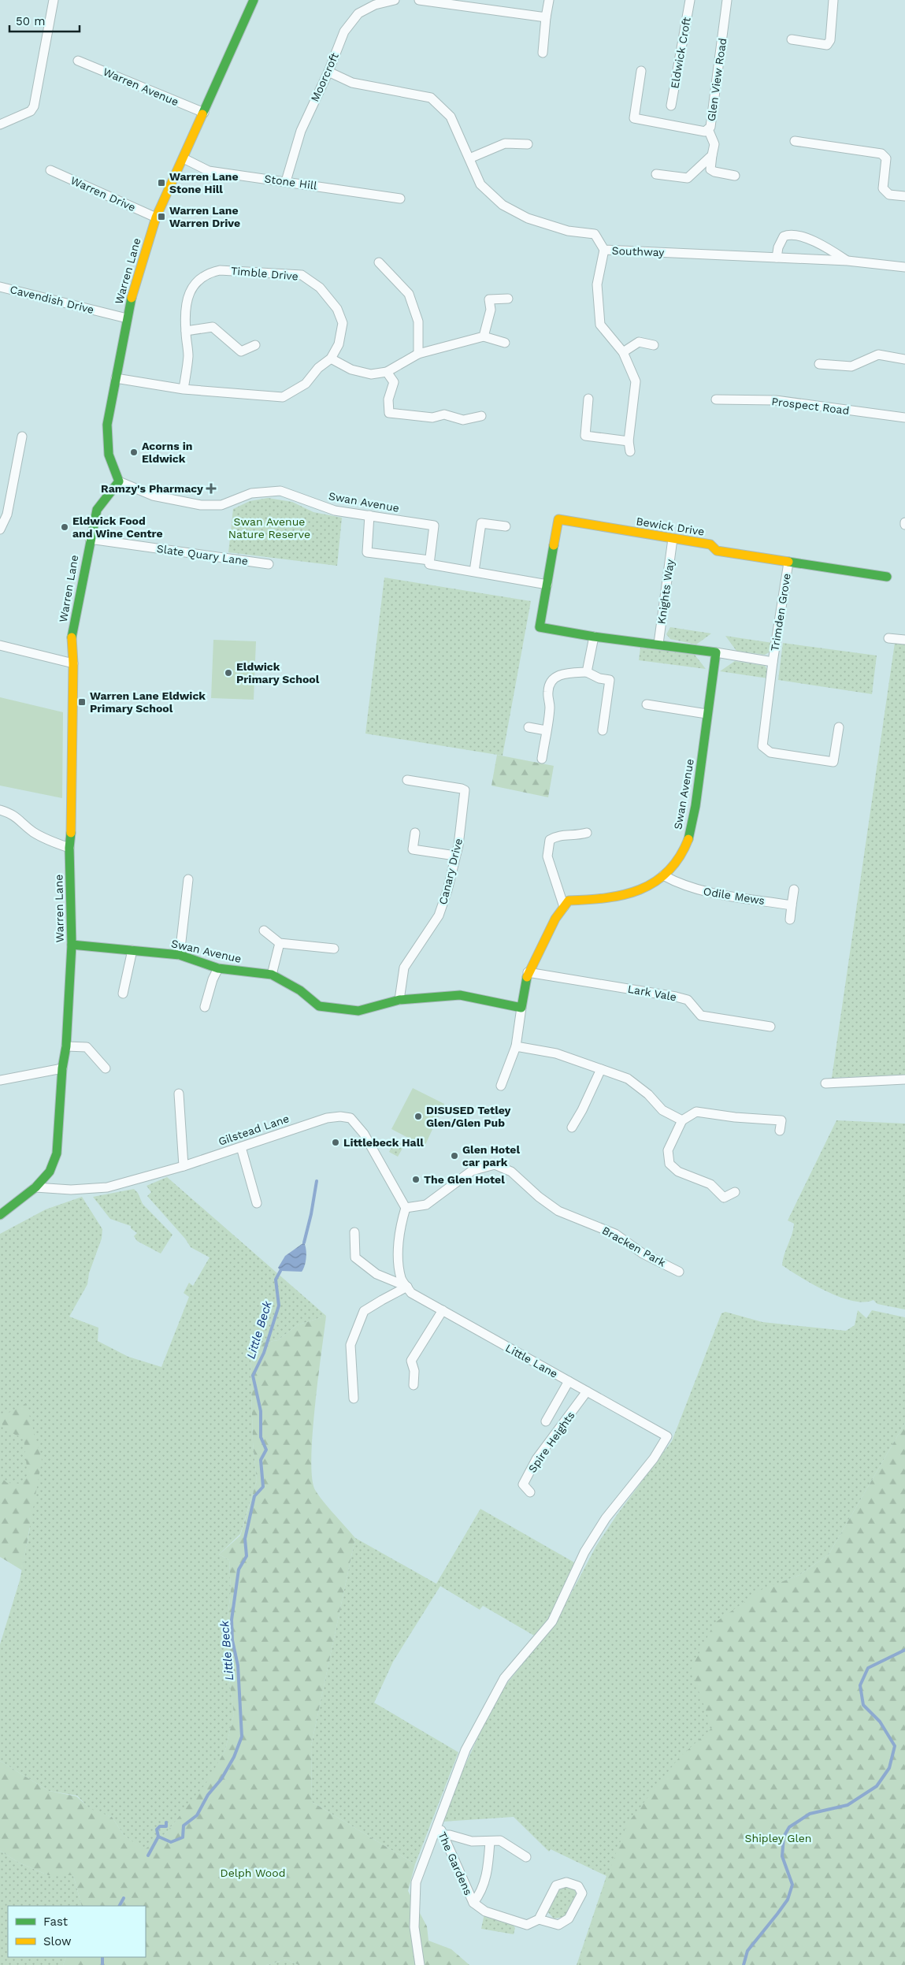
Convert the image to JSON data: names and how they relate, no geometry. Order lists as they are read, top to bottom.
{
  "streets": {
    "street": [
      "Eldwick Croft",
      "Moorcroft",
      "Glen View Road",
      "Warren Avenue",
      "Stone Hill",
      "Warren Drive",
      "Southway",
      "Warren Lane",
      "Timble Drive",
      "Cavendish Drive",
      "Prospect Road",
      "Swan Avenue",
      "Bewick Drive",
      "Slate Quary Lane",
      "Knights Way",
      "Trimden Grove",
      "Canary Drive",
      "Odile Mews",
      "Lark Vale",
      "Gilstead Lane",
      "Bracken Park",
      "Little Lane",
      "Spire Heights",
      "The Gardens"
    ]
  },
  "crossings": [
    ["Moorcroft", "Stone Hill"],
    ["Moorcroft", "Southway"],
    ["Warren Avenue", "Warren Lane"],
    ["Stone Hill", "Warren Lane"],
    ["Warren Drive", "Warren Lane"],
    ["Warren Lane", "Timble Drive"],
    ["Warren Lane", "Cavendish Drive"],
    ["Warren Lane", "Swan Avenue"],
    ["Warren Lane", "Slate Quary Lane"],
    ["Warren Lane", "Gilstead Lane"],
    ["Swan Avenue", "Canary Drive"],
    ["Swan Avenue", "Odile Mews"],
    ["Bewick Drive", "Knights Way"],
    ["Bewick Drive", "Trimden Grove"],
    ["Gilstead Lane", "Bracken Park"],
    ["Gilstead Lane", "Little Lane"],
    ["Bracken Park", "Little Lane"],
    ["Little Lane", "Spire Heights"],
    ["Little Lane", "The Gardens"]
  ],
  "water": ["Little Beck"],
  "parks": ["Swan Avenue Nature Reserve", "Shipley Glen", "Delph Wood"],
  "places": {
    "transit": ["Warren Lane Stone Hill", "Warren Lane Warren Drive", "Warren Lane Eldwick Primary School"],
    "other": [
      "Acorns in Eldwick",
      "Eldwick Food and Wine Centre",
      "Eldwick Primary School",
      "DISUSED Tetley Glen/Glen Pub",
      "Littlebeck Hall",
      "Glen Hotel car park",
      "The Glen Hotel"
    ],
    "health": ["Ramzy's Pharmacy"]
  },
  "legend": ["Fast", "Slow"],
  "scale_bar": "50 m"
}
